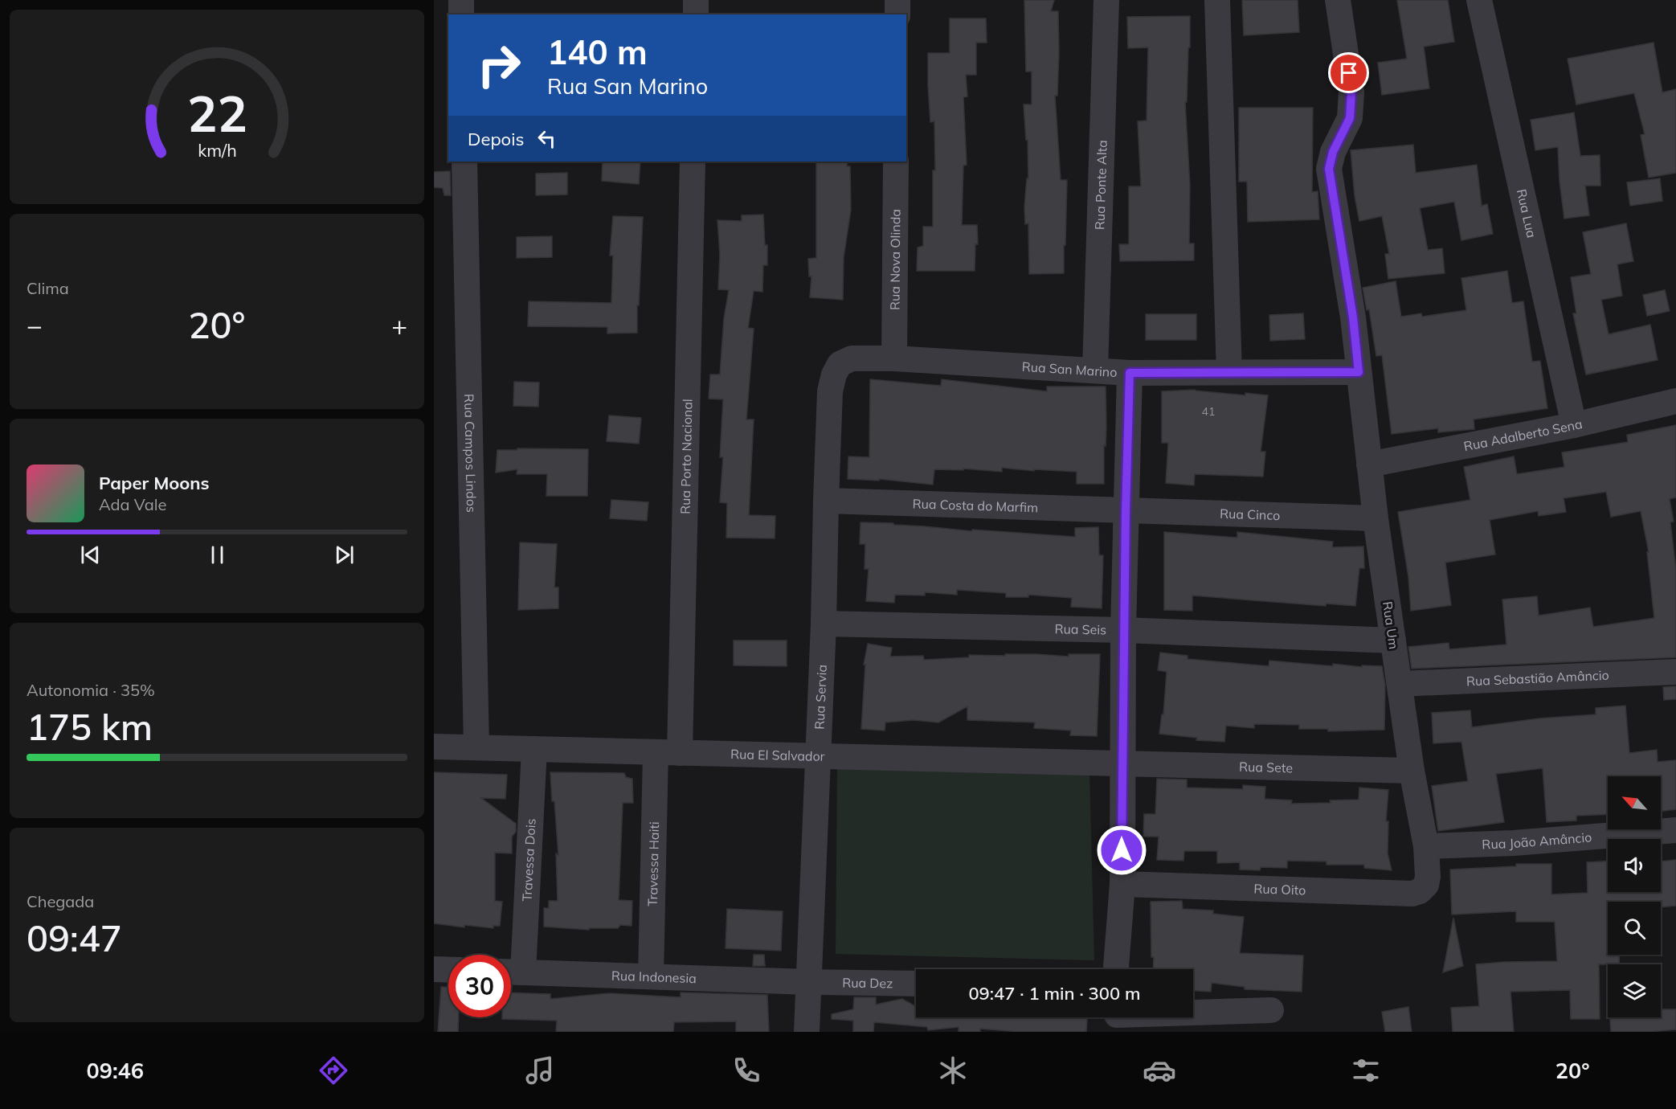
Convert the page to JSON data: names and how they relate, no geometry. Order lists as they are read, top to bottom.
{
  "streets": {
    "street": [
      "Rua Ponte Alta",
      "Rua Lua",
      "Rua Nova Olinda",
      "Rua San Marino",
      "Rua Adalberto Sena",
      "Rua Campos Lindos",
      "Rua Porto Nacional",
      "Rua Costa do Marfim",
      "Rua Cinco",
      "Rua Um",
      "Rua Seis",
      "Rua Sebastião Amâncio",
      "Rua Servia",
      "Rua El Salvador",
      "Rua Sete",
      "Rua João Amâncio",
      "Travessa Dois",
      "Travessa Haiti",
      "Rua Oito",
      "Rua Indonesia",
      "Rua Dez"
    ]
  },
  "crossings": [
    ["Rua Ponte Alta", "Rua San Marino"],
    ["Rua Lua", "Rua Adalberto Sena"],
    ["Rua Nova Olinda", "Rua San Marino"],
    ["Rua San Marino", "Rua Um"],
    ["Rua San Marino", "Rua Servia"],
    ["Rua Adalberto Sena", "Rua Um"],
    ["Rua Campos Lindos", "Rua El Salvador"],
    ["Rua Porto Nacional", "Rua El Salvador"],
    ["Rua Porto Nacional", "Travessa Haiti"],
    ["Rua Costa do Marfim", "Rua Cinco"],
    ["Rua Costa do Marfim", "Rua Servia"],
    ["Rua Cinco", "Rua Um"],
    ["Rua Um", "Rua Seis"],
    ["Rua Um", "Rua Sebastião Amâncio"],
    ["Rua Um", "Rua Sete"],
    ["Rua Um", "Rua João Amâncio"],
    ["Rua Um", "Rua Oito"],
    ["Rua Seis", "Rua Servia"],
    ["Rua Servia", "Rua El Salvador"],
    ["Rua Servia", "Rua Indonesia"],
    ["Rua Servia", "Rua Dez"],
    ["Rua El Salvador", "Rua Sete"],
    ["Rua El Salvador", "Travessa Dois"],
    ["Rua El Salvador", "Travessa Haiti"],
    ["Travessa Dois", "Rua Indonesia"],
    ["Travessa Haiti", "Rua Indonesia"],
    ["Rua Indonesia", "Rua Dez"]
  ],
  "house_numbers": ["41"],
  "north": "top left",
  "page": {
    "turn": ["140 m", "Rua San Marino"],
    "then": "Depois",
    "tile": [
      "Clima",
      ["Autonomia · 35%", "175 km"],
      ["Chegada", "09:47"]
    ],
    "heat": ["−", "20°", "+"],
    "song": ["Paper Moons", "Ada Vale"],
    "limit": "30",
    "trip": "09:47 · 1 min · 300 m",
    "tabs": ["09:46", "20°"],
    "gauge": ["22", "km/h"]
  }
}
